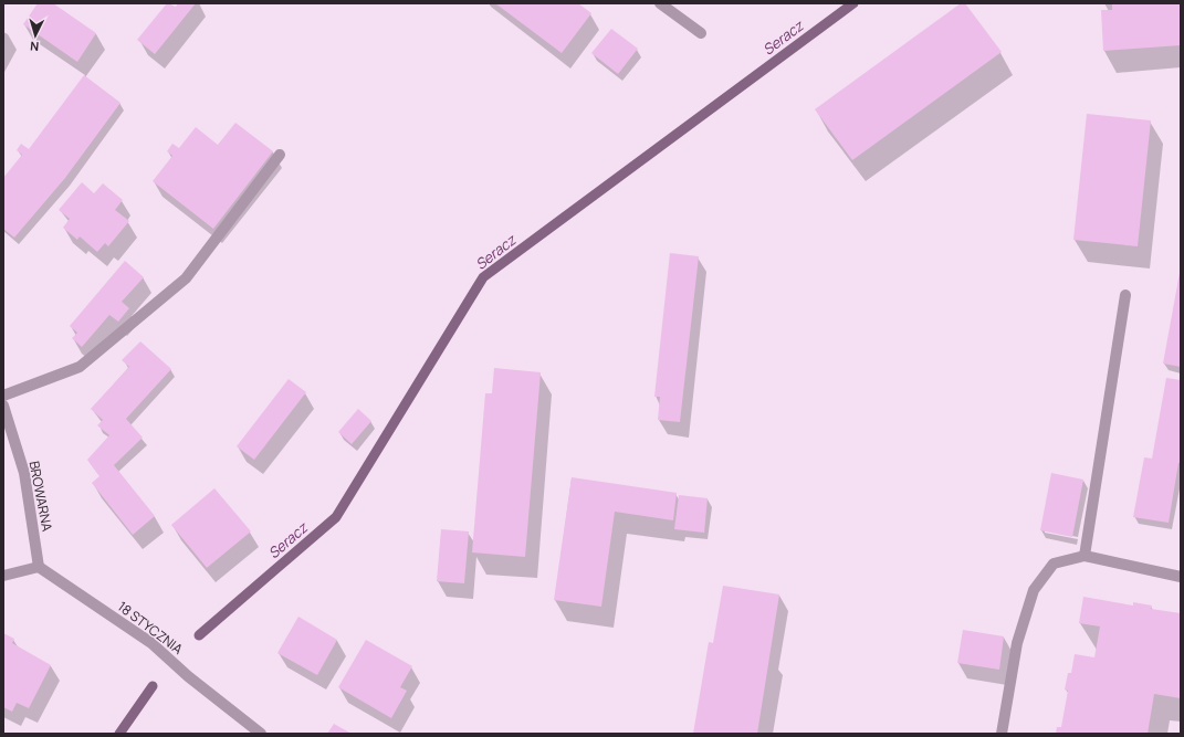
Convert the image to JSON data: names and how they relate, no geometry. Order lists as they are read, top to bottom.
{
  "streets": {
    "street": ["BROWARNA", "18 STYCZNIA"]
  },
  "crossings": [
    ["BROWARNA", "18 STYCZNIA"]
  ],
  "water": ["Seracz"],
  "north": "bottom"
}
